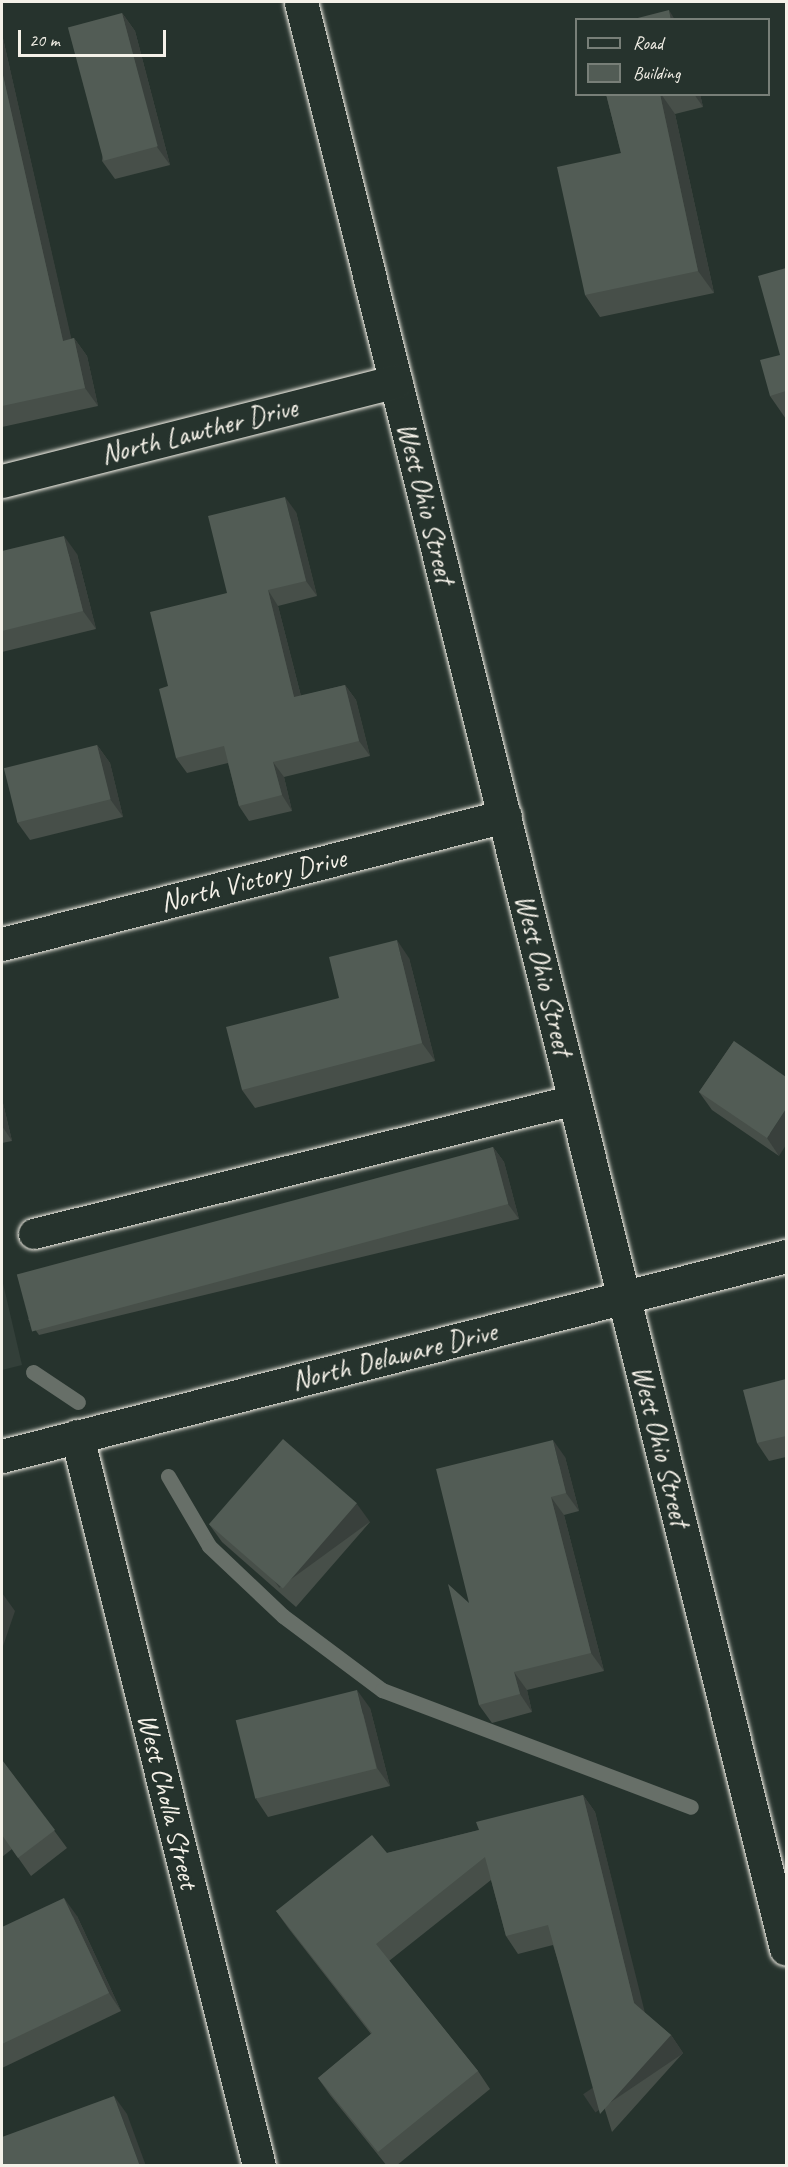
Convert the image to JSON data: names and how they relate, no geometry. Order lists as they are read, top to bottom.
{
  "streets": {
    "street": [
      "North Lawther Drive",
      "West Ohio Street",
      "North Victory Drive",
      "North Delaware Drive",
      "West Cholla Street"
    ]
  },
  "crossings": [
    ["North Lawther Drive", "West Ohio Street"],
    ["West Ohio Street", "North Victory Drive"],
    ["West Ohio Street", "North Delaware Drive"],
    ["North Delaware Drive", "West Cholla Street"]
  ],
  "legend": ["Road", "Building"],
  "scale_bar": "20 m"
}
